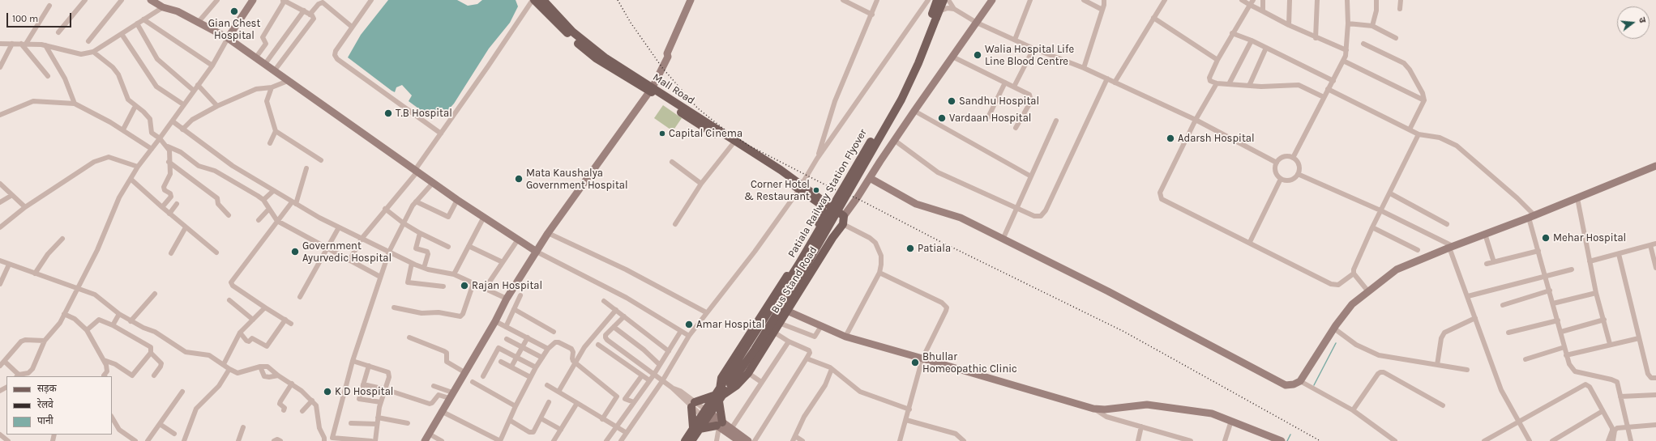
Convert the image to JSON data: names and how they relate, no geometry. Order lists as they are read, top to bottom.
{
  "streets": {
    "main road": ["Mall Road", "Patiala Railway Station Flyover", "Bus Stand Road"]
  },
  "crossings": [
    ["Mall Road", "Bus Stand Road"],
    ["Patiala Railway Station Flyover", "Bus Stand Road"]
  ],
  "places": [
    "Gian Chest Hospital",
    "Walia Hospital Life Line Blood Centre",
    "Sandhu Hospital",
    "T.B Hospital",
    "Vardaan Hospital",
    "Capital Cinema",
    "Adarsh Hospital",
    "Mata Kaushalya Government Hospital",
    "Corner Hotel & Restaurant",
    "Mehar Hospital",
    "Patiala",
    "Government Ayurvedic Hospital",
    "Rajan Hospital",
    "Amar Hospital",
    "Bhullar Homeopathic Clinic",
    "K D Hospital"
  ],
  "legend": ["सड़क", "रेलवे", "पानी"],
  "scale_bar": "100 m",
  "north": "right"
}
